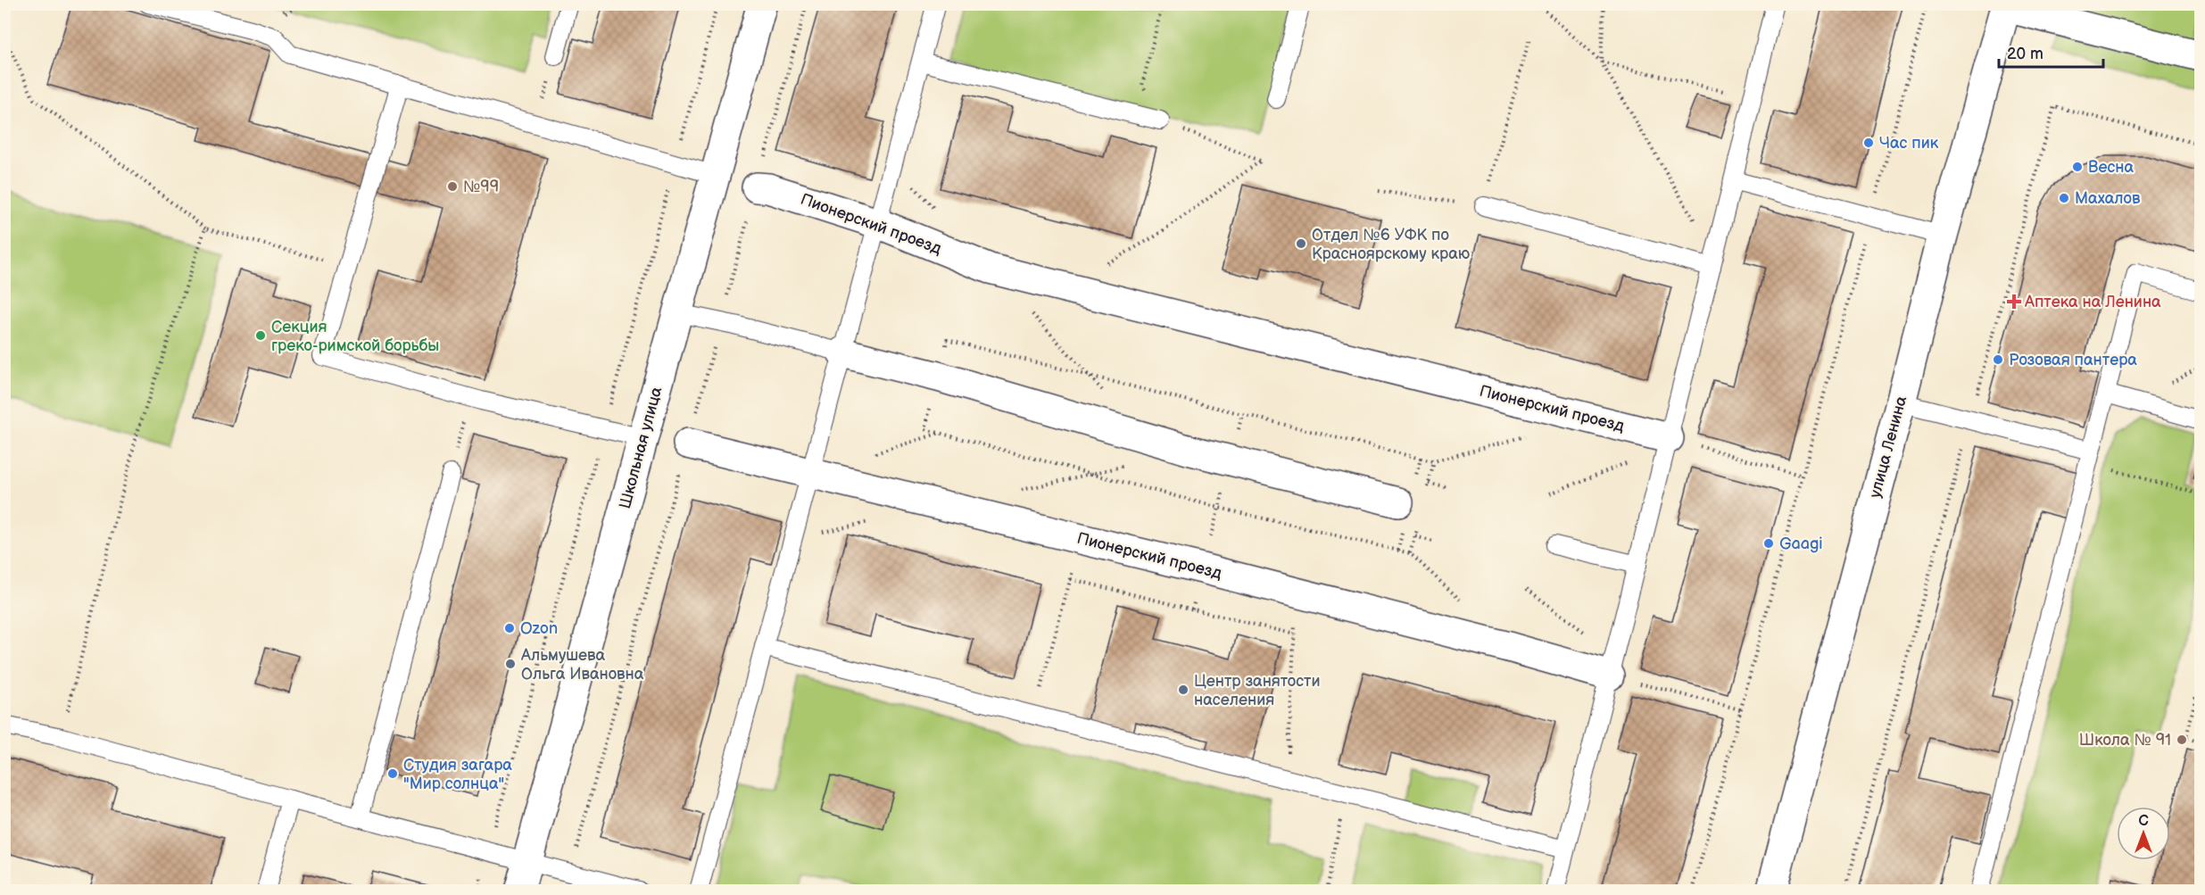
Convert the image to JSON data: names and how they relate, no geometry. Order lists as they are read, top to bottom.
{
  "streets": {
    "street": ["Пионерский проезд", "улица Ленина", "Школьная улица"]
  },
  "places": {
    "other": [
      "Час пик",
      "Весна",
      "№99",
      "Махалов",
      "Отдел №6 УФК по Красноярскому краю",
      "Секция греко-римской борьбы",
      "Розовая пантера",
      "Gaagi",
      "Ozon",
      "Альмушева Ольга Ивановна",
      "Центр занятости населения",
      "Школа № 91",
      "Студия загара \"Мир солнца\""
    ],
    "health": ["Аптека на Ленина"]
  },
  "scale_bar": "20 m",
  "north": "top"
}
